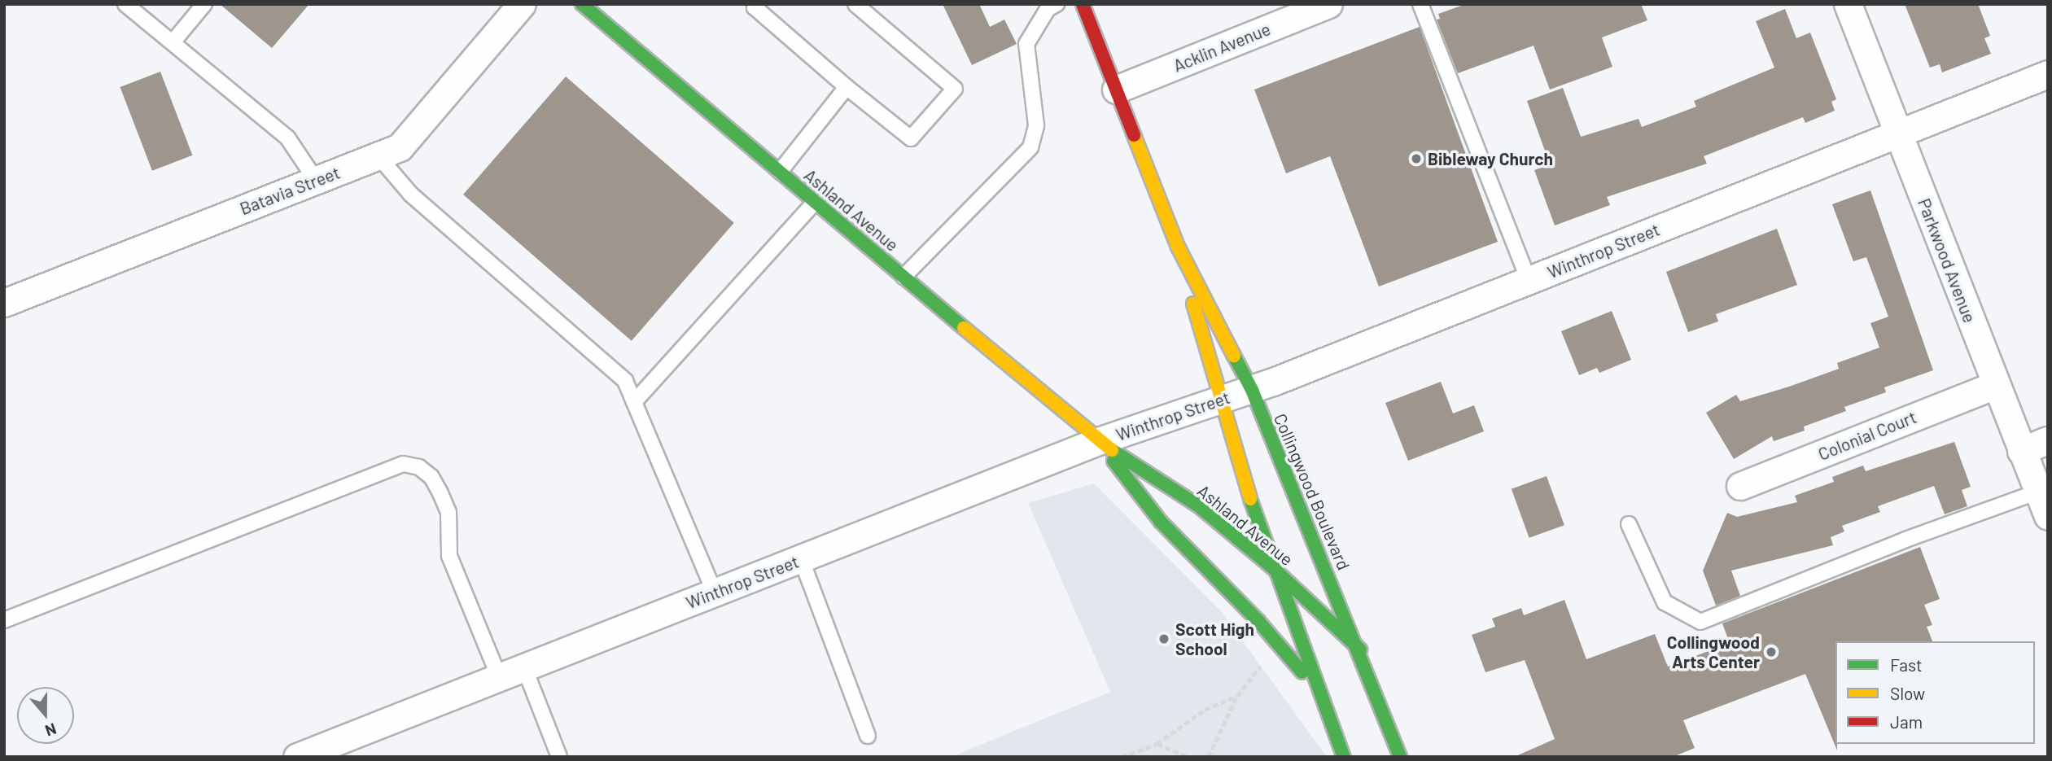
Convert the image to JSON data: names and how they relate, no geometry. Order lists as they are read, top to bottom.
{
  "streets": {
    "main road": ["Ashland Avenue", "Collingwood Boulevard"],
    "street": [
      "Acklin Avenue",
      "Batavia Street",
      "Winthrop Street",
      "Parkwood Avenue",
      "Colonial Court"
    ]
  },
  "crossings": [
    ["Acklin Avenue", "Collingwood Boulevard"],
    ["Ashland Avenue", "Winthrop Street"],
    ["Ashland Avenue", "Collingwood Boulevard"],
    ["Winthrop Street", "Parkwood Avenue"],
    ["Winthrop Street", "Collingwood Boulevard"],
    ["Parkwood Avenue", "Colonial Court"]
  ],
  "places": ["Bibleway Church", "Scott High School", "Collingwood Arts Center"],
  "legend": ["Fast", "Slow", "Jam"],
  "north": "bottom"
}
